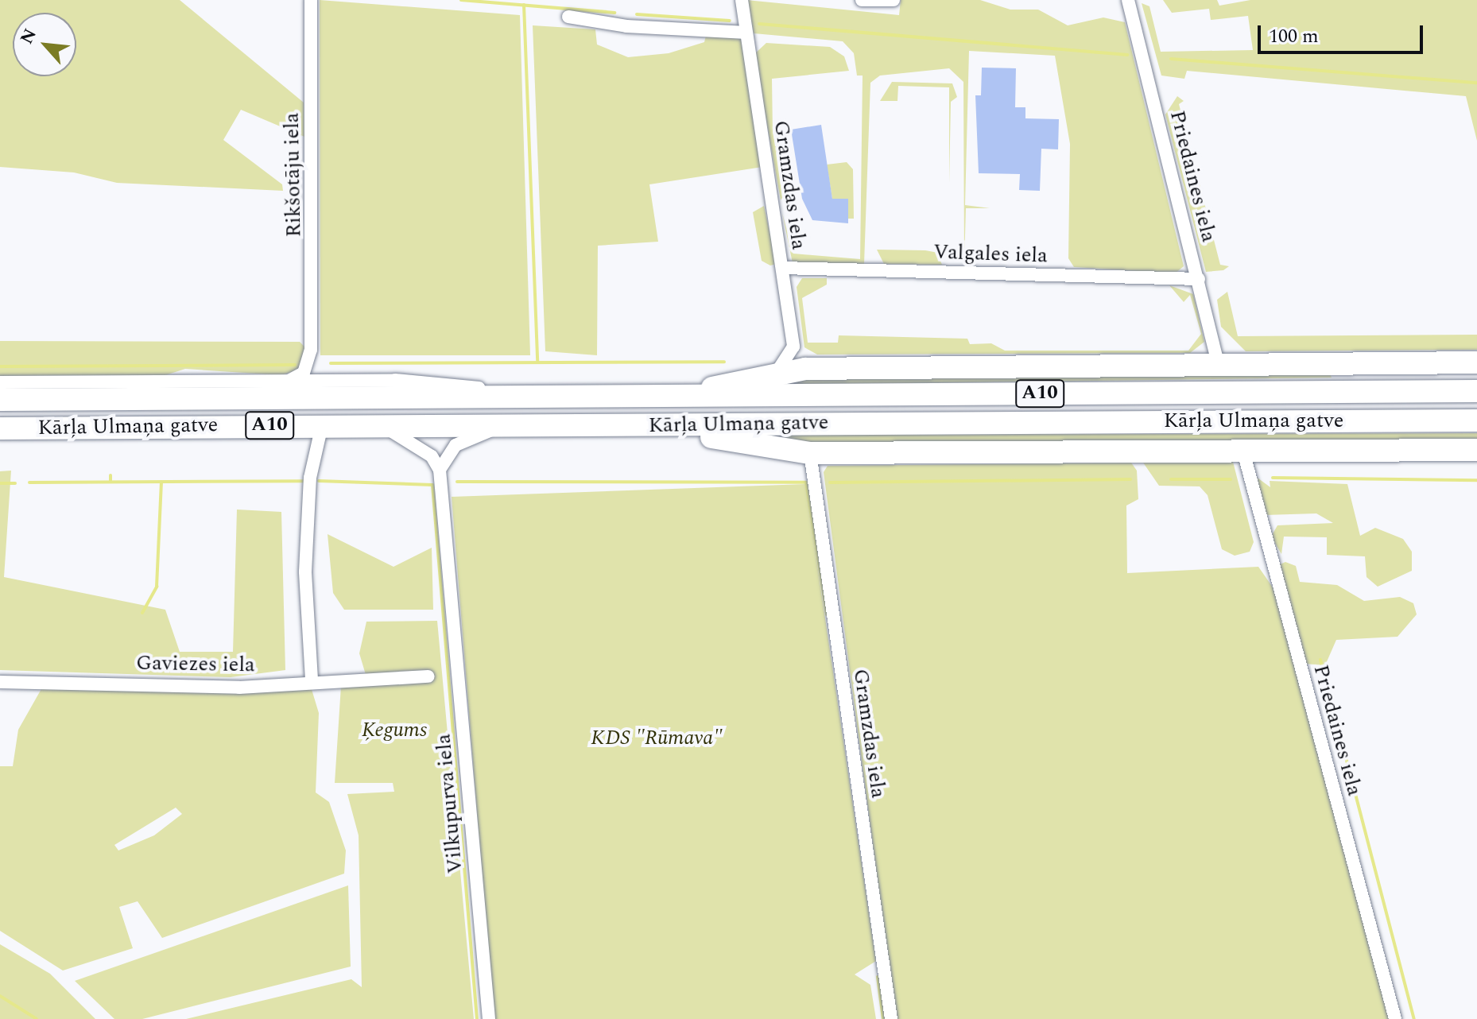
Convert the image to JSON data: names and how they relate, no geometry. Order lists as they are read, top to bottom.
{
  "streets": {
    "highway": ["A10", "Kārļa Ulmaņa gatve"],
    "street": [
      "Rikšotāju iela",
      "Priedaines iela",
      "Gramzdas iela",
      "Valgales iela",
      "Gaviezes iela",
      "Vilkupurva iela"
    ]
  },
  "crossings": [
    ["Priedaines iela", "Valgales iela"],
    ["Gramzdas iela", "Valgales iela"]
  ],
  "parks": ["Ķegums", "KDS \"Rūmava\""],
  "scale_bar": "100 m",
  "north": "top left"
}
